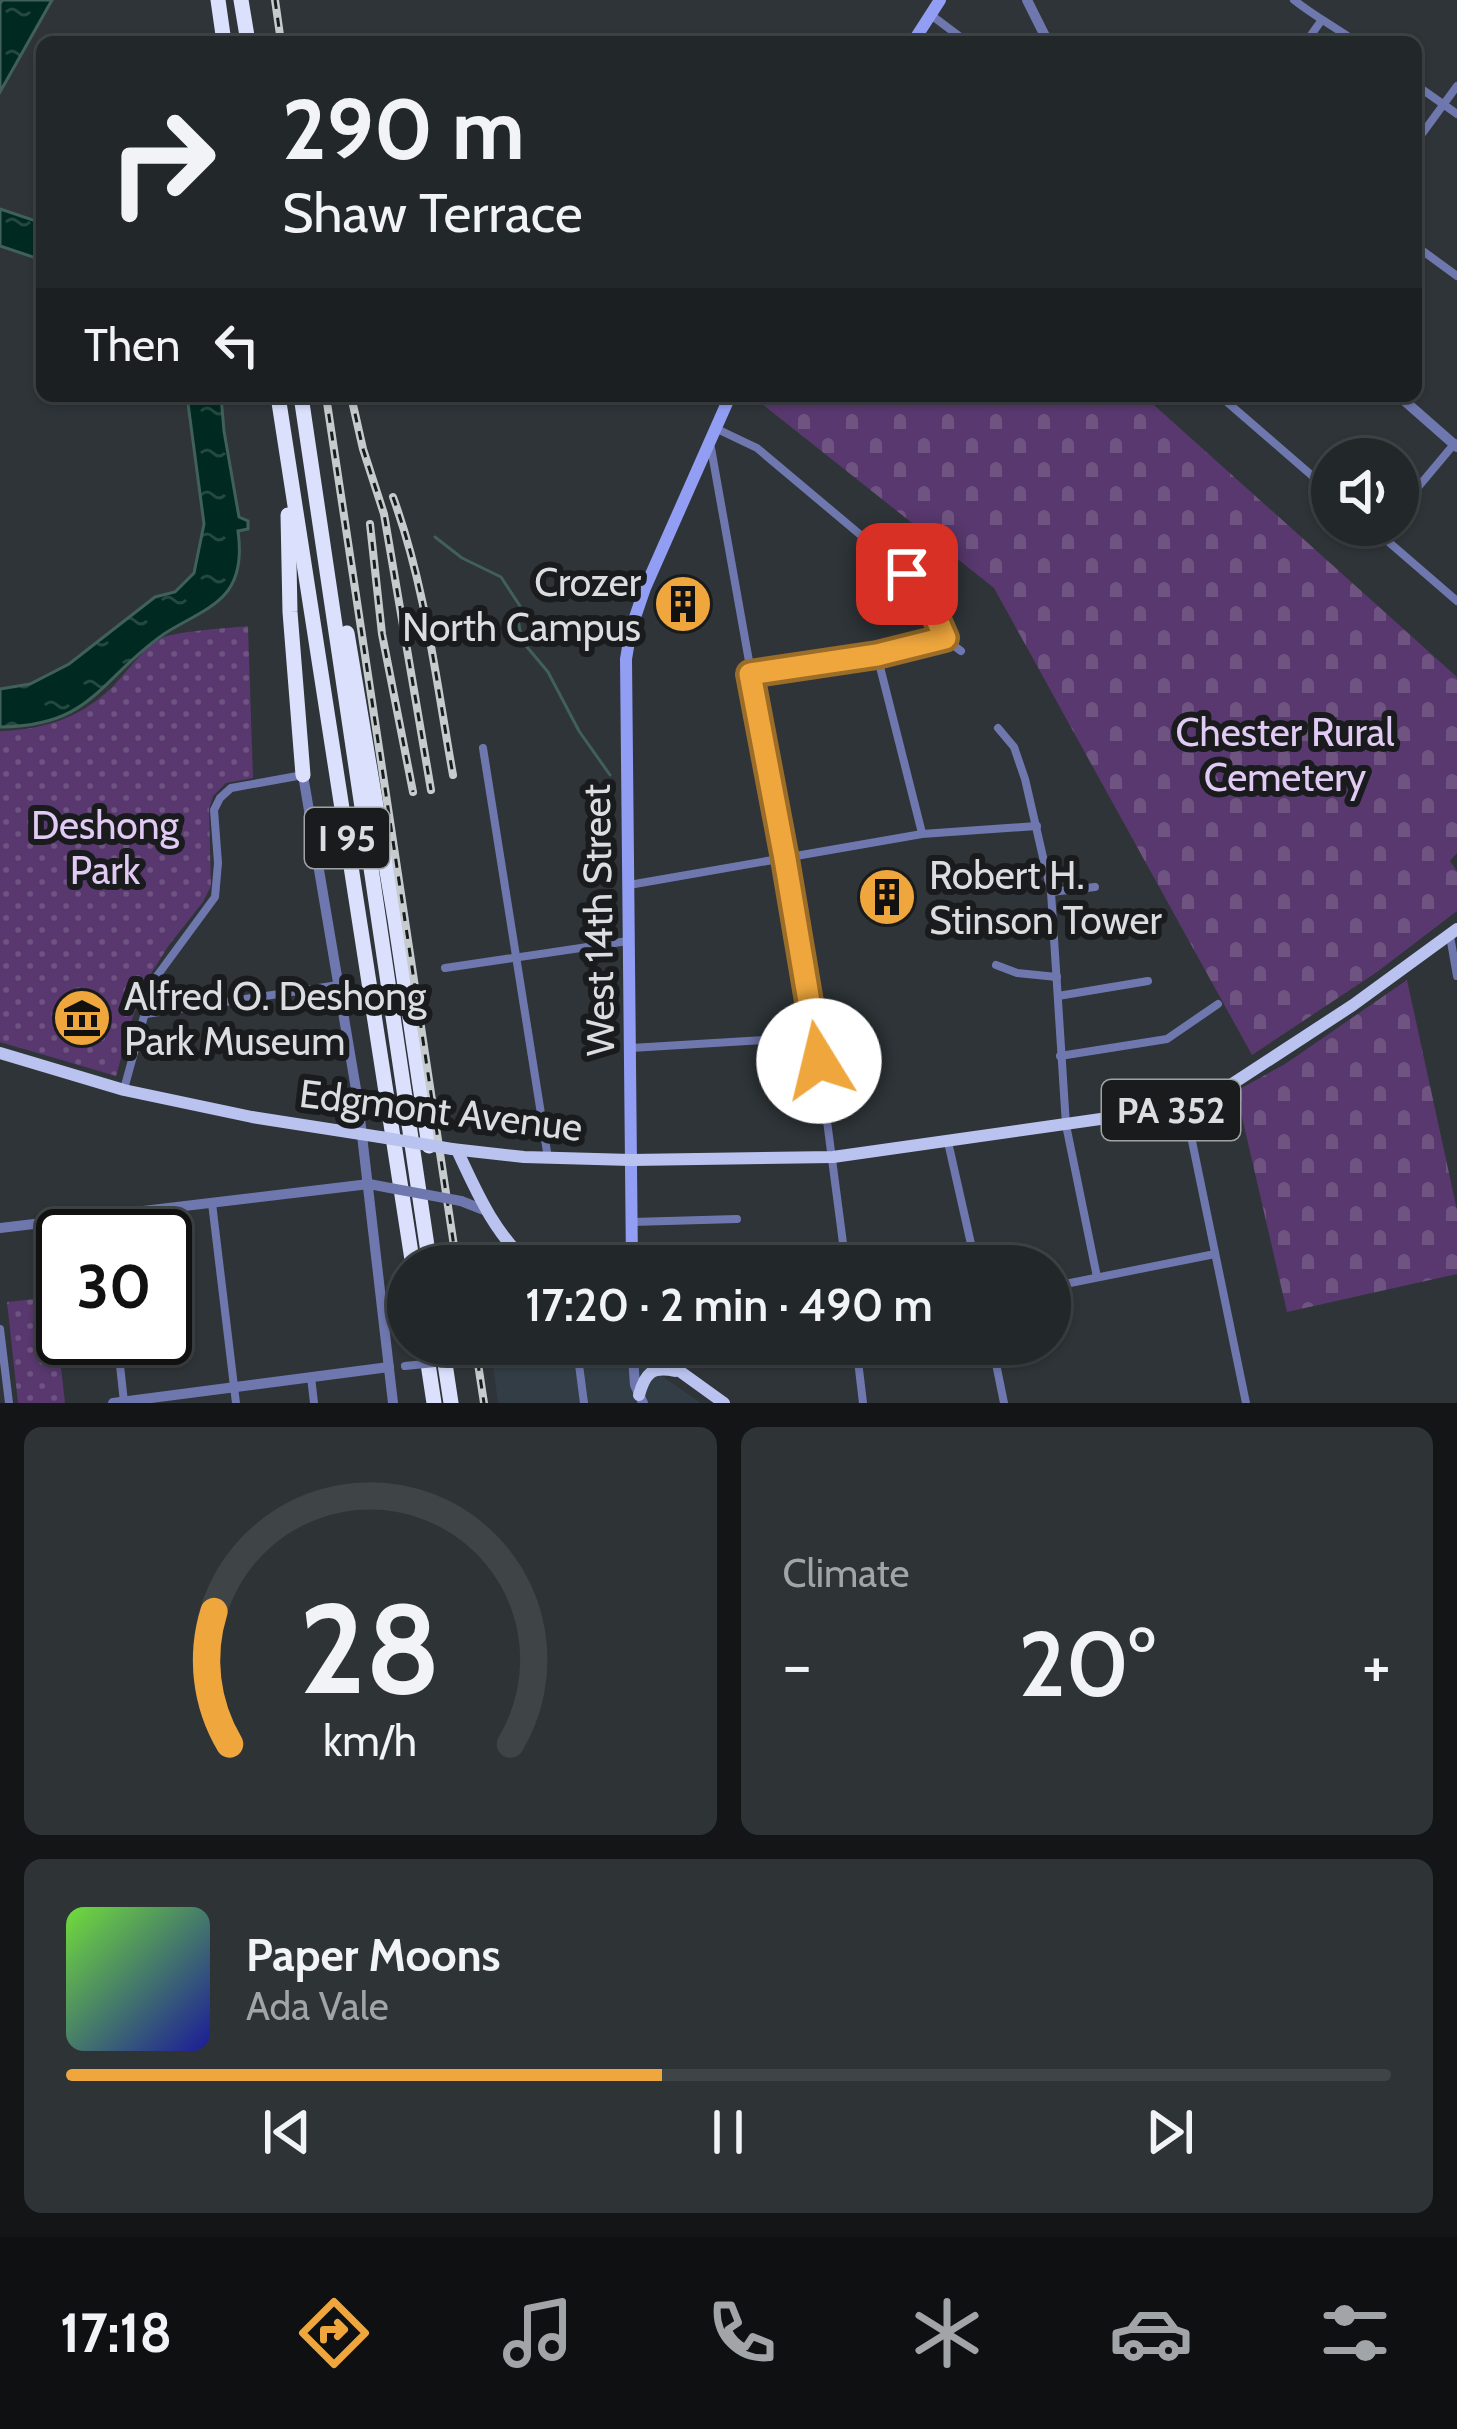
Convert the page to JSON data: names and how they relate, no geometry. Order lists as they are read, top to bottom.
{
  "streets": {
    "highway": ["I 95"],
    "main road": ["West 14th Street", "Edgmont Avenue", "PA 352"]
  },
  "crossings": [
    ["West 14th Street", "Edgmont Avenue"],
    ["Edgmont Avenue", "PA 352"]
  ],
  "parks": ["Chester Rural Cemetery", "Deshong Park"],
  "places": {
    "building": ["Crozer North Campus", "Robert H. Stinson Tower"],
    "museum": ["Alfred O. Deshong Park Museum"]
  },
  "page": {
    "turn": ["290 m", "Shaw Terrace"],
    "then": "Then",
    "limit": "30",
    "trip": "17:20 · 2 min · 490 m",
    "tile": "Climate",
    "heat": ["−", "20°", "+"],
    "song": ["Paper Moons", "Ada Vale"],
    "tabs": "17:18",
    "gauge": ["28", "km/h"]
  }
}
